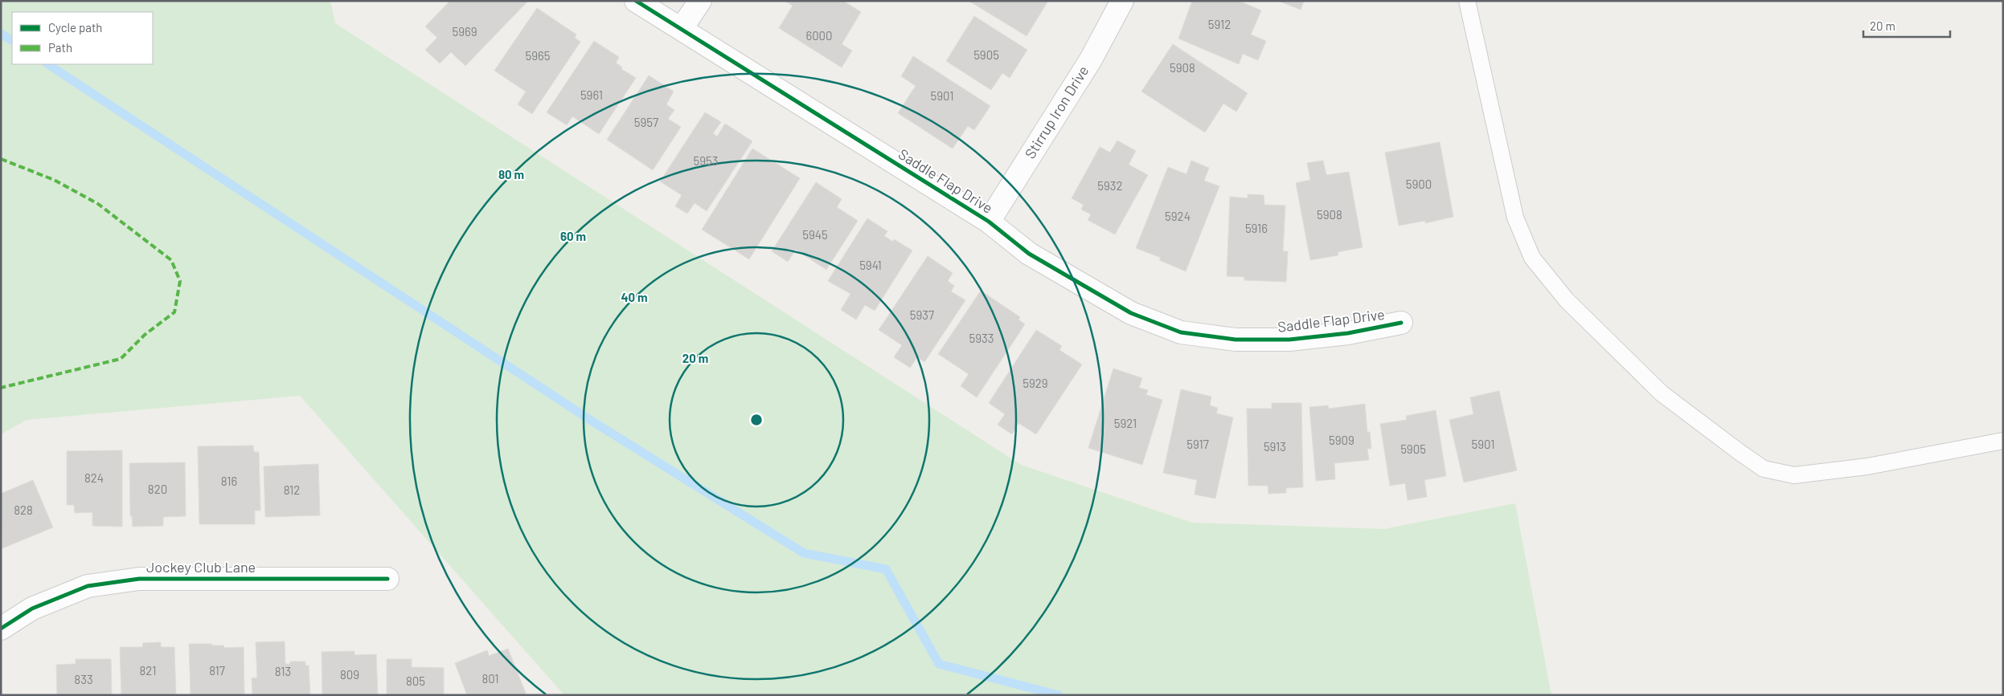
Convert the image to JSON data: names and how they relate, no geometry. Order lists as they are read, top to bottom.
{
  "streets": {
    "street": ["Stirrup Iron Drive", "Saddle Flap Drive", "Jockey Club Lane"]
  },
  "crossings": [
    ["Stirrup Iron Drive", "Saddle Flap Drive"]
  ],
  "house_numbers": [
    "5912",
    "5969",
    "6000",
    "5905",
    "5965",
    "5908",
    "5961",
    "5901",
    "5957",
    "5953",
    "5900",
    "5932",
    "5908",
    "5924",
    "5916",
    "5945",
    "5941",
    "5937",
    "5933",
    "5929",
    "5921",
    "5909",
    "5917",
    "5901",
    "5913",
    "5905",
    "824",
    "816",
    "820",
    "812",
    "828",
    "821",
    "817",
    "813",
    "809",
    "801",
    "833",
    "805"
  ],
  "legend": ["Cycle path", "Path"],
  "scale_bar": "20 m",
  "rings": [
    "80 m",
    "60 m",
    "40 m",
    "20 m"
  ]
}
